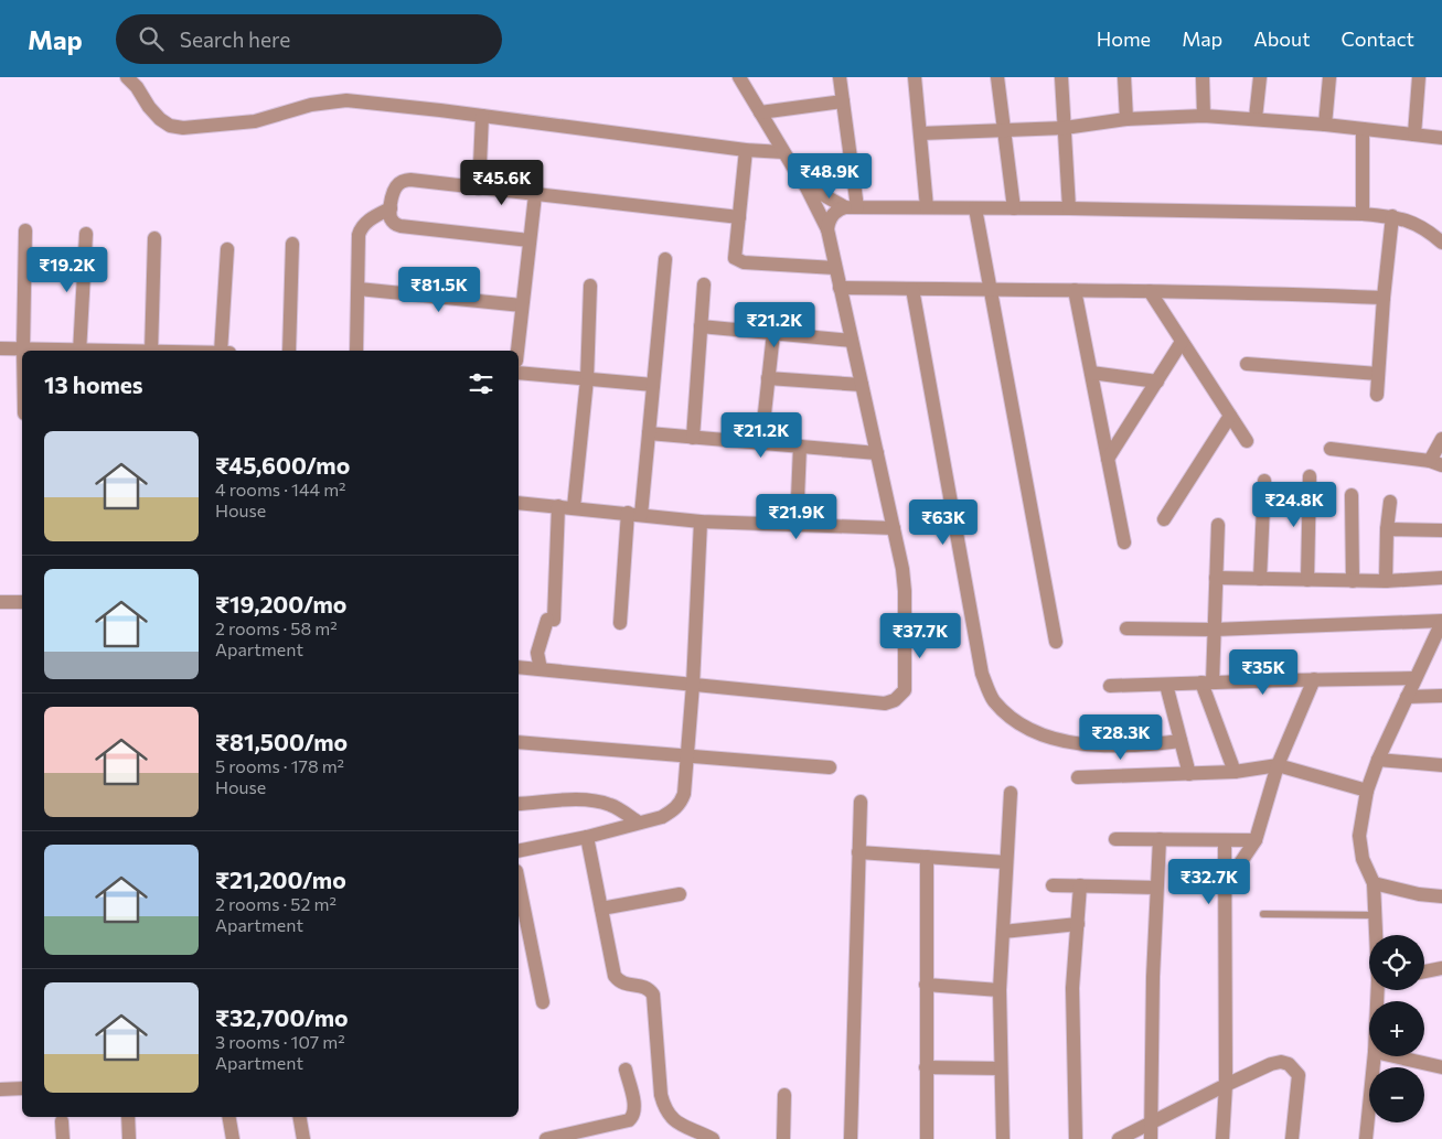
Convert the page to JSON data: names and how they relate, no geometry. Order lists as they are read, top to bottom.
{
  "page": {
    "header": "Map",
    "search": "Search here",
    "nav": [
      "Home",
      "Map",
      "About",
      "Contact"
    ],
    "price": [
      "₹48.9K",
      "₹45.6K",
      "₹19.2K",
      "₹81.5K",
      "₹21.2K",
      "₹21.2K",
      "₹24.8K",
      "₹21.9K",
      "₹63K",
      "₹37.7K",
      "₹35K",
      "₹28.3K",
      "₹32.7K"
    ],
    "heading": "13 homes",
    "list": [
      {
        "name": "₹45,600/mo",
        "note": "4 rooms · 144 m² · House"
      },
      {
        "name": "₹19,200/mo",
        "note": "2 rooms · 58 m² · Apartment"
      },
      {
        "name": "₹81,500/mo",
        "note": "5 rooms · 178 m² · House"
      },
      {
        "name": "₹21,200/mo",
        "note": "2 rooms · 52 m² · Apartment"
      },
      {
        "name": "₹32,700/mo",
        "note": "3 rooms · 107 m² · Apartment"
      }
    ],
    "map_buttons": ["+", "−"]
  }
}
